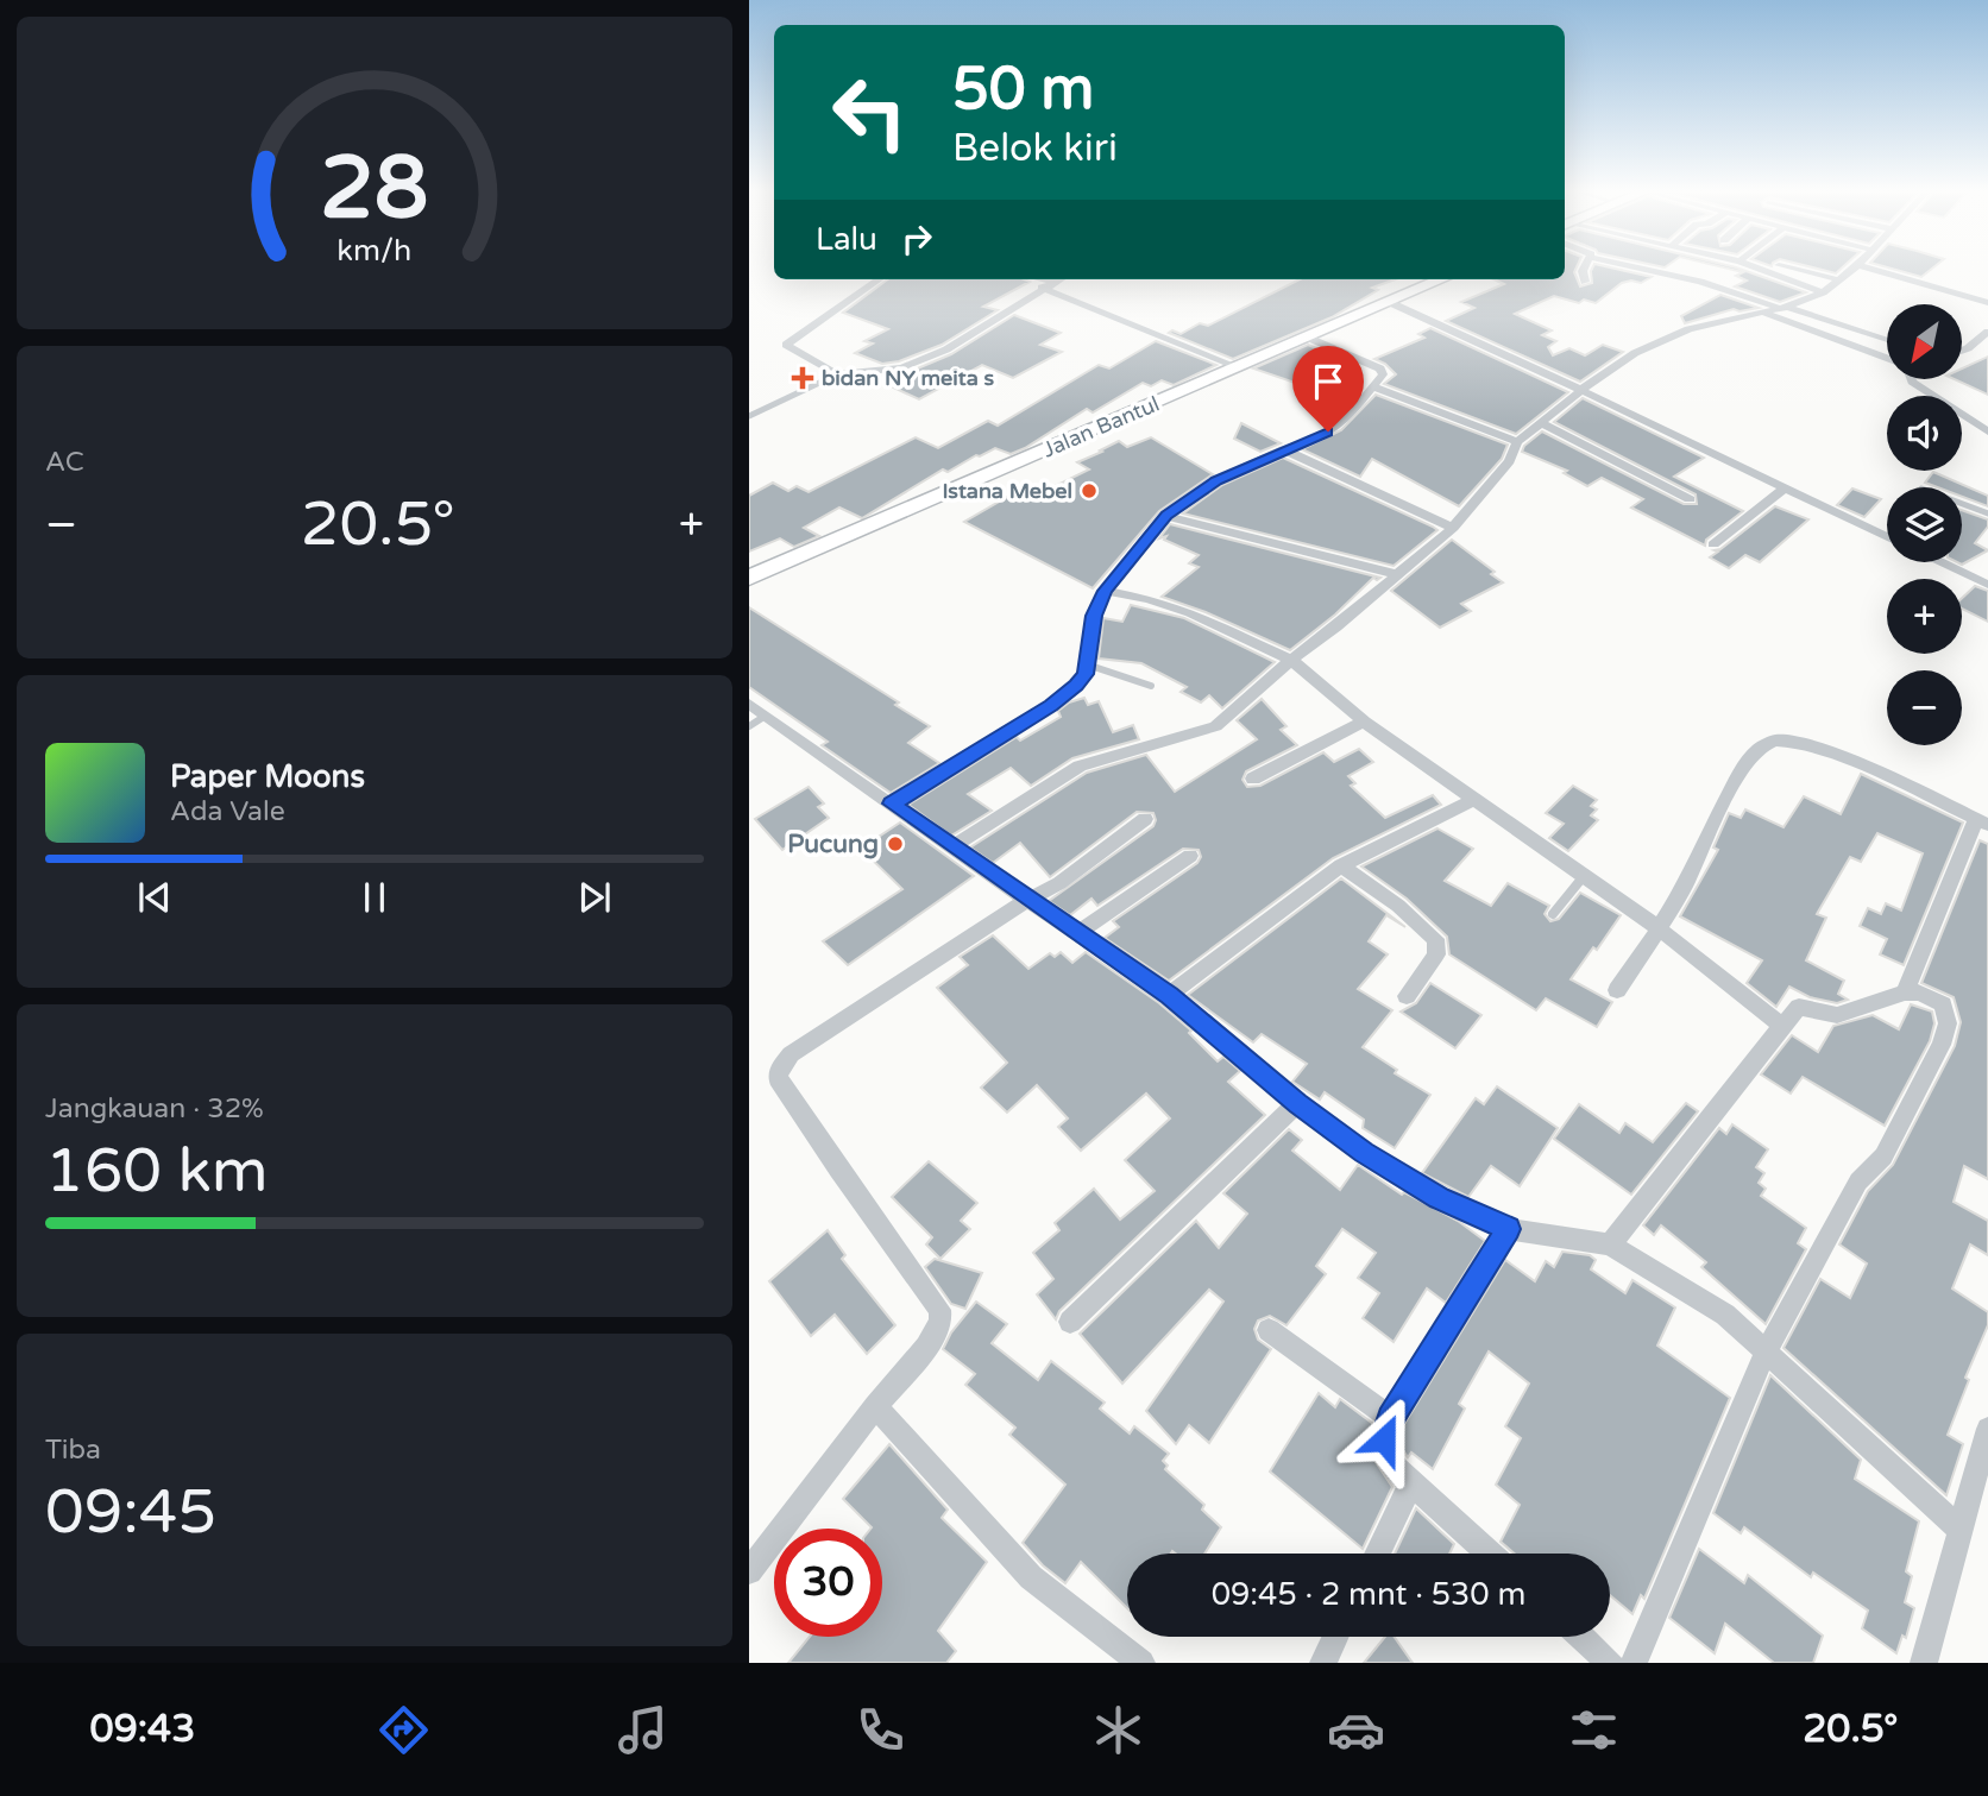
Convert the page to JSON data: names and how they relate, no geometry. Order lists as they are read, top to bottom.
{
  "streets": {
    "main road": ["Jalan Bantul"]
  },
  "places": {
    "health": ["bidan NY meita s"],
    "other": ["Istana Mebel", "Pucung"]
  },
  "north": "bottom left",
  "page": {
    "turn": ["50 m", "Belok kiri"],
    "then": "Lalu",
    "map_buttons": ["+", "−"],
    "tile": [
      "AC",
      ["Jangkauan · 32%", "160 km"],
      ["Tiba", "09:45"]
    ],
    "heat": ["−", "20.5°", "+"],
    "song": ["Paper Moons", "Ada Vale"],
    "limit": "30",
    "trip": "09:45 · 2 mnt · 530 m",
    "tabs": ["09:43", "20.5°"],
    "gauge": ["28", "km/h"]
  }
}
